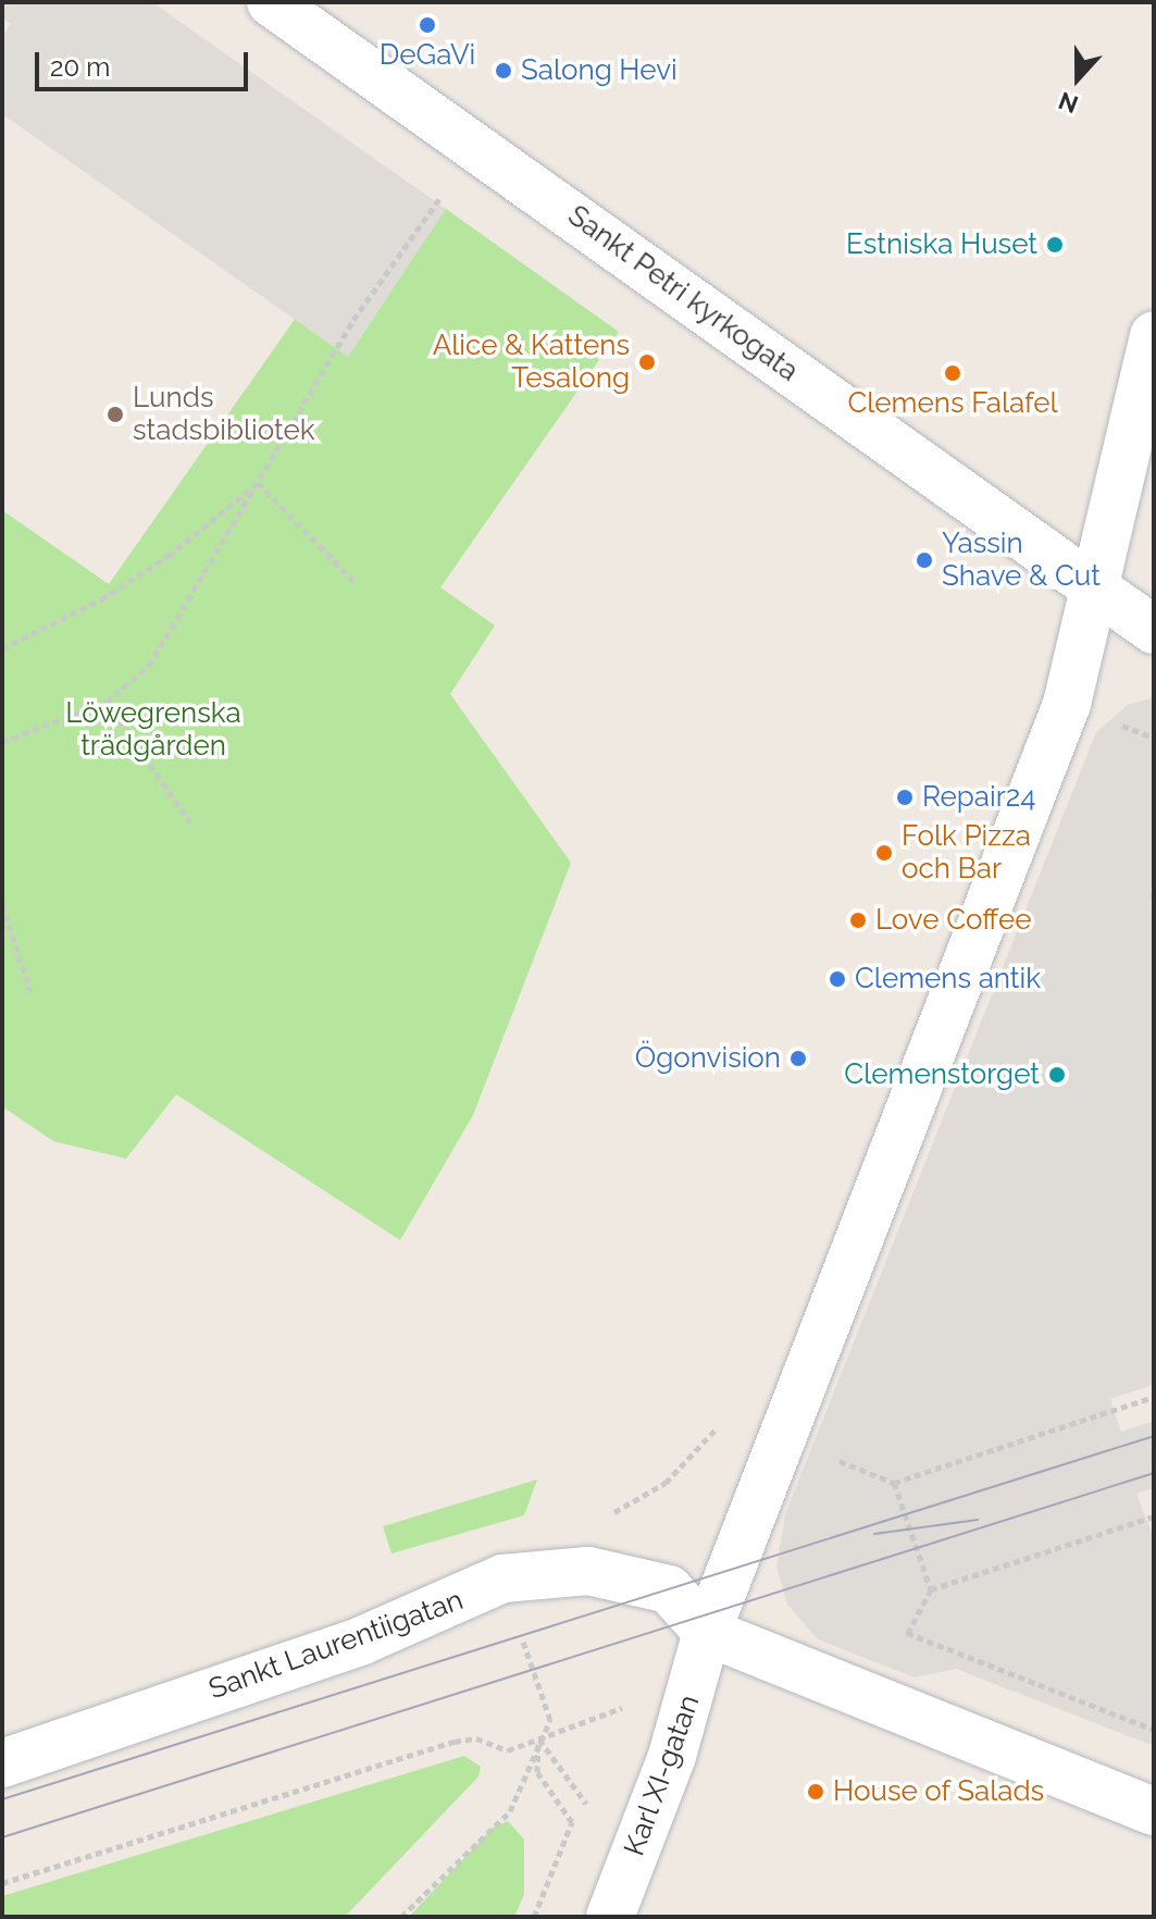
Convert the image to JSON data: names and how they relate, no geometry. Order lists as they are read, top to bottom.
{
  "streets": {
    "street": ["Sankt Petri kyrkogata", "Sankt Laurentiigatan", "Karl XI-gatan"]
  },
  "crossings": [
    ["Sankt Laurentiigatan", "Karl XI-gatan"]
  ],
  "parks": ["Löwegrenska trädgården"],
  "places": [
    "DeGaVi",
    "Salong Hevi",
    "Estniska Huset",
    "Alice & Kattens Tesalong",
    "Clemens Falafel",
    "Lunds stadsbibliotek",
    "Yassin Shave & Cut",
    "Repair24",
    "Folk Pizza och Bar",
    "Love Coffee",
    "Clemens antik",
    "Ögonvision",
    "Clemenstorget",
    "House of Salads"
  ],
  "scale_bar": "20 m",
  "north": "bottom"
}
